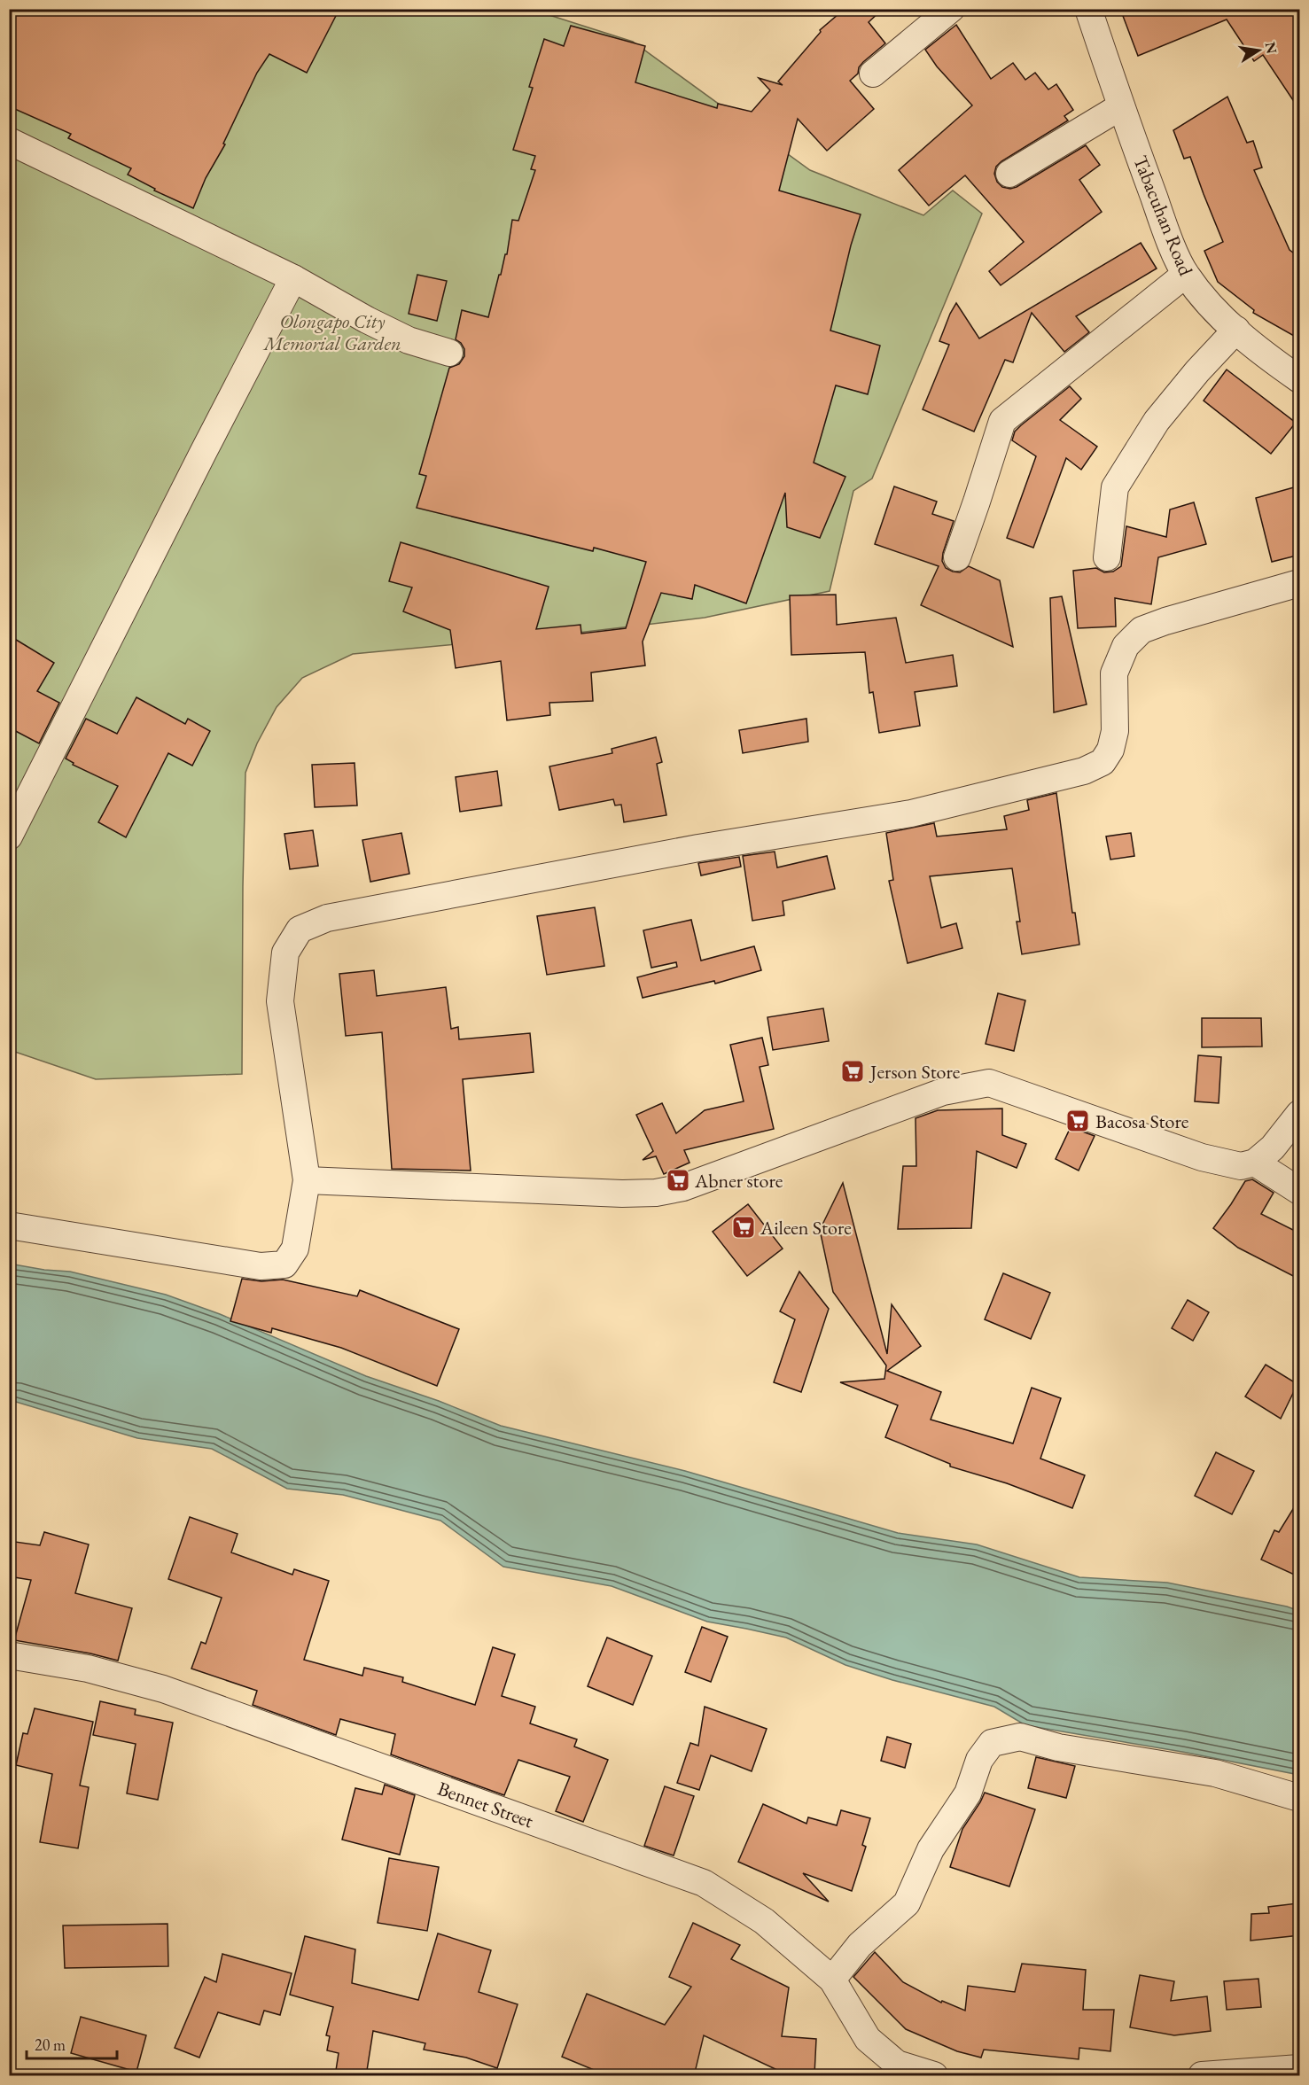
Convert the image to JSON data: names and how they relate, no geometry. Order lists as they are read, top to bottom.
{
  "streets": {
    "street": ["Tabacuhan Road", "Bennet Street"]
  },
  "parks": ["Olongapo City Memorial Garden"],
  "places": {
    "supermarket": [
      "Jerson Store",
      "Bacosa Store",
      "Abner store",
      "Aileen Store"
    ]
  },
  "scale_bar": "20 m",
  "north": "right"
}
